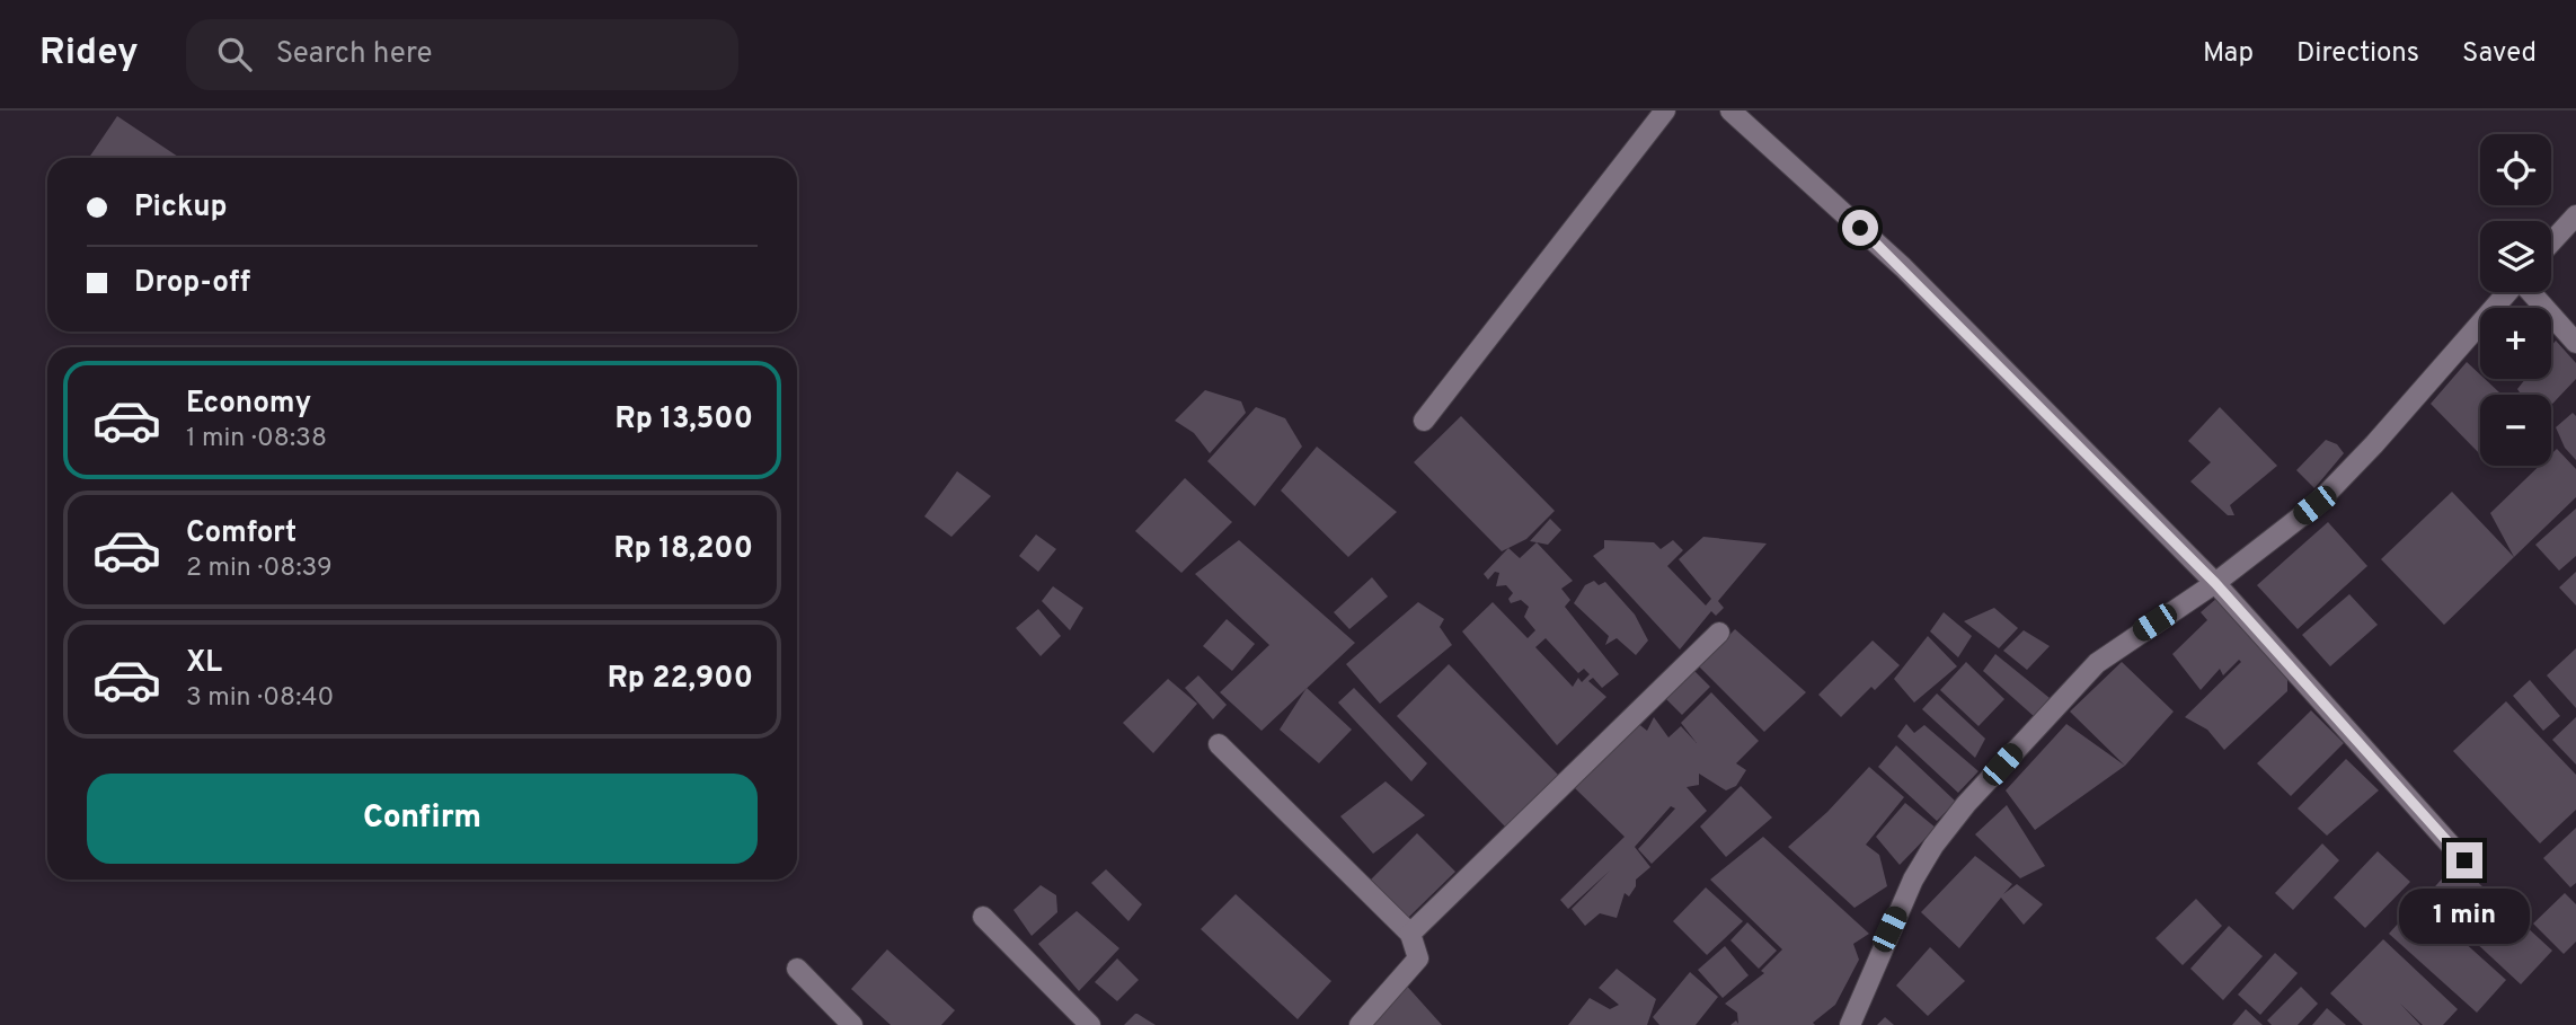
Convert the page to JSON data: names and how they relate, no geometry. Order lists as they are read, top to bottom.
{
  "page": {
    "header": "Ridey",
    "search": "Search here",
    "nav": ["Map", "Directions", "Saved"],
    "map_buttons": ["+", "−"],
    "banner": ["Pickup", "Drop-off"],
    "list": [
      {
        "name": "Economy",
        "note": "1 min · 08:38",
        "value": "Rp 13,500"
      },
      {
        "name": "Comfort",
        "note": "2 min · 08:39",
        "value": "Rp 18,200"
      },
      {
        "name": "XL",
        "note": "3 min · 08:40",
        "value": "Rp 22,900"
      }
    ],
    "buttons": "Confirm",
    "bubble": "1 min"
  }
}
